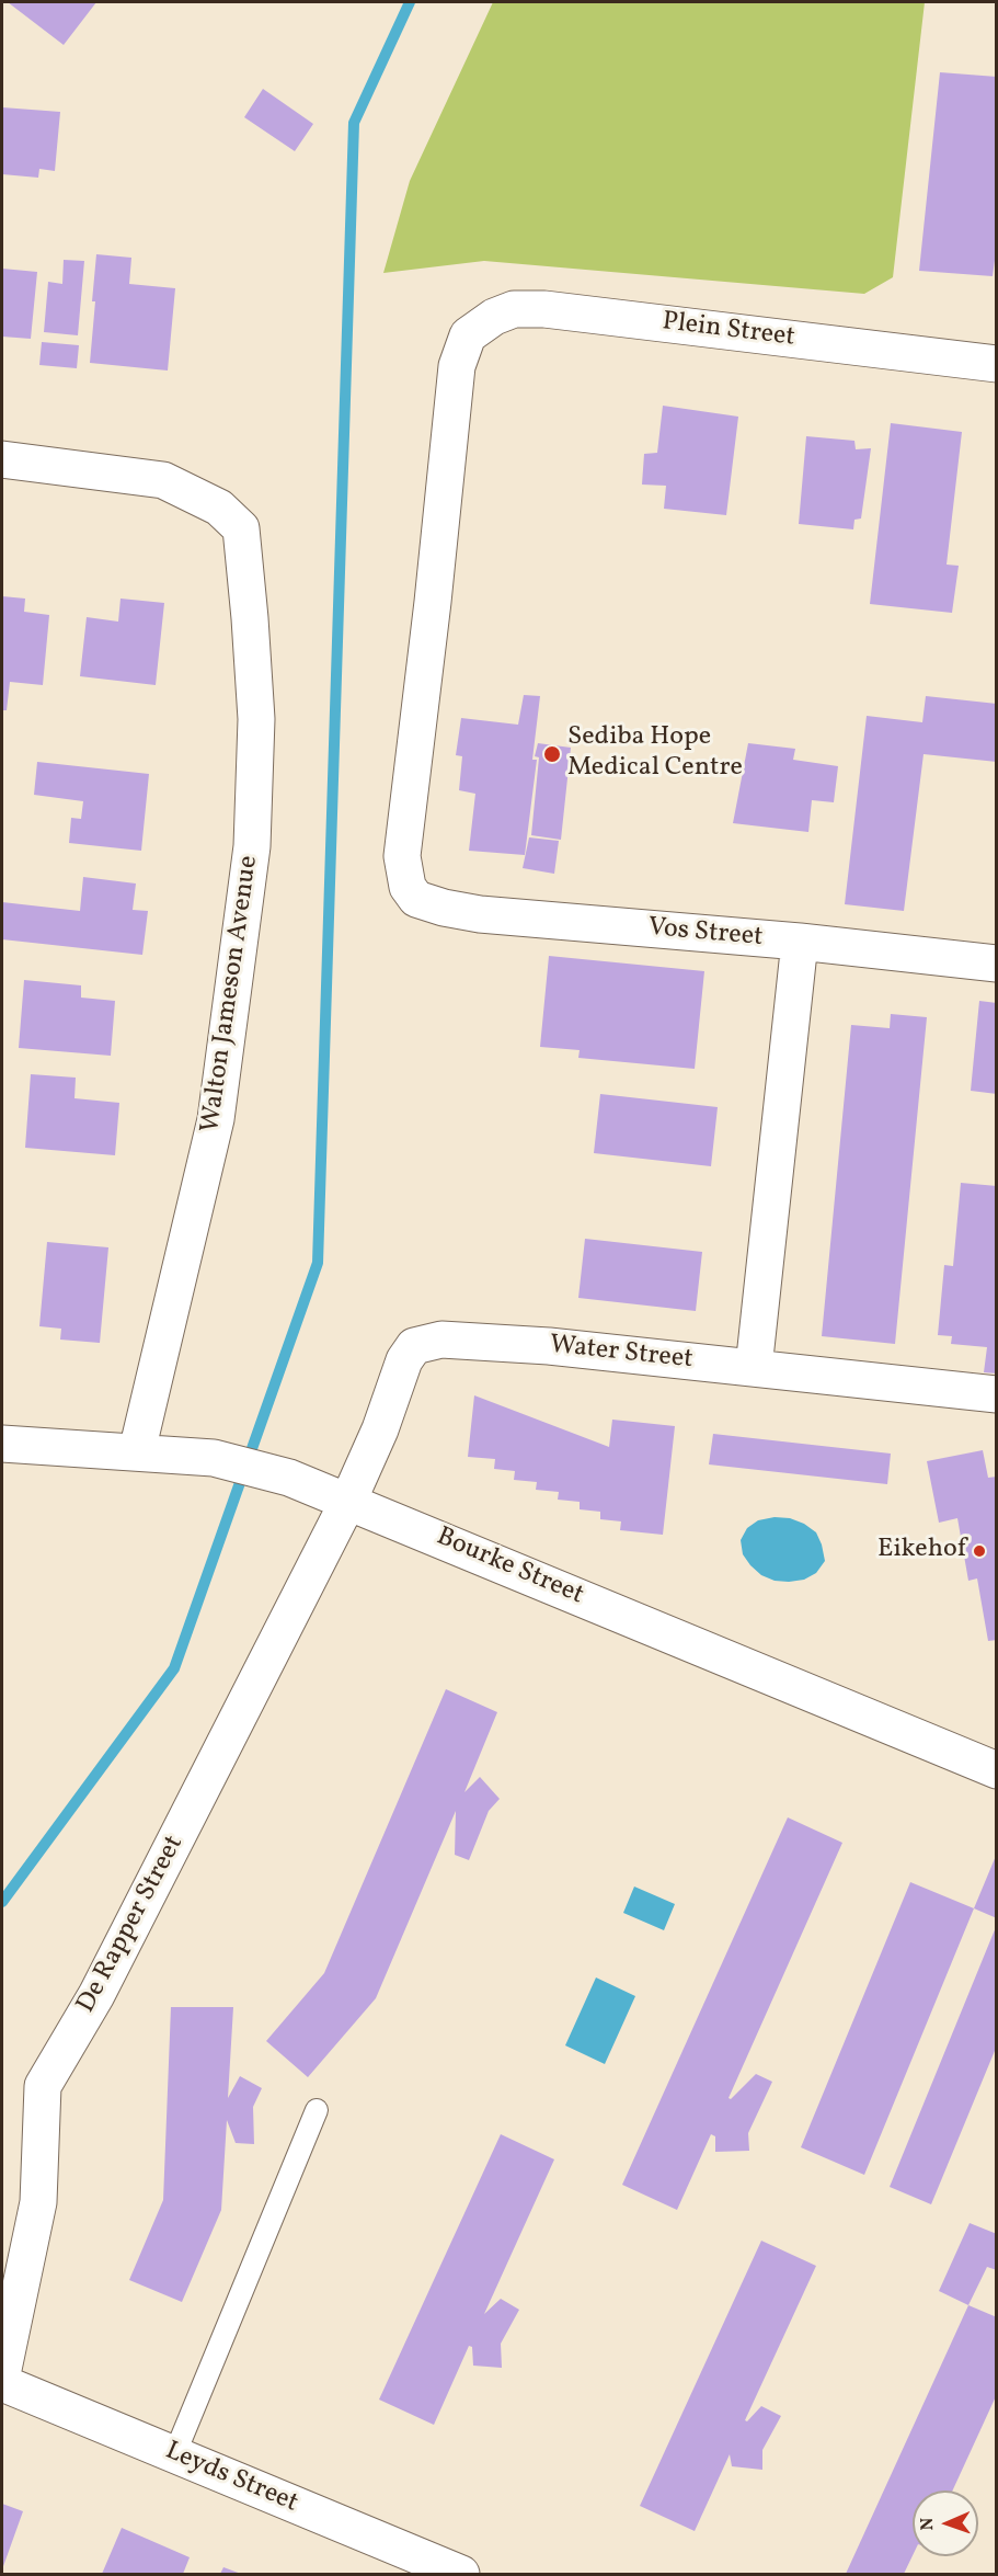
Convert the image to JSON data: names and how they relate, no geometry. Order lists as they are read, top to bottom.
{
  "streets": {
    "street": [
      "Plein Street",
      "Vos Street",
      "Walton Jameson Avenue",
      "Water Street",
      "Bourke Street",
      "De Rapper Street",
      "Leyds Street"
    ]
  },
  "crossings": [
    ["Plein Street", "Vos Street"],
    ["Walton Jameson Avenue", "Bourke Street"],
    ["Water Street", "Bourke Street"],
    ["Water Street", "De Rapper Street"],
    ["Bourke Street", "De Rapper Street"]
  ],
  "places": ["Sediba Hope Medical Centre", "Eikehof"],
  "north": "left"
}
